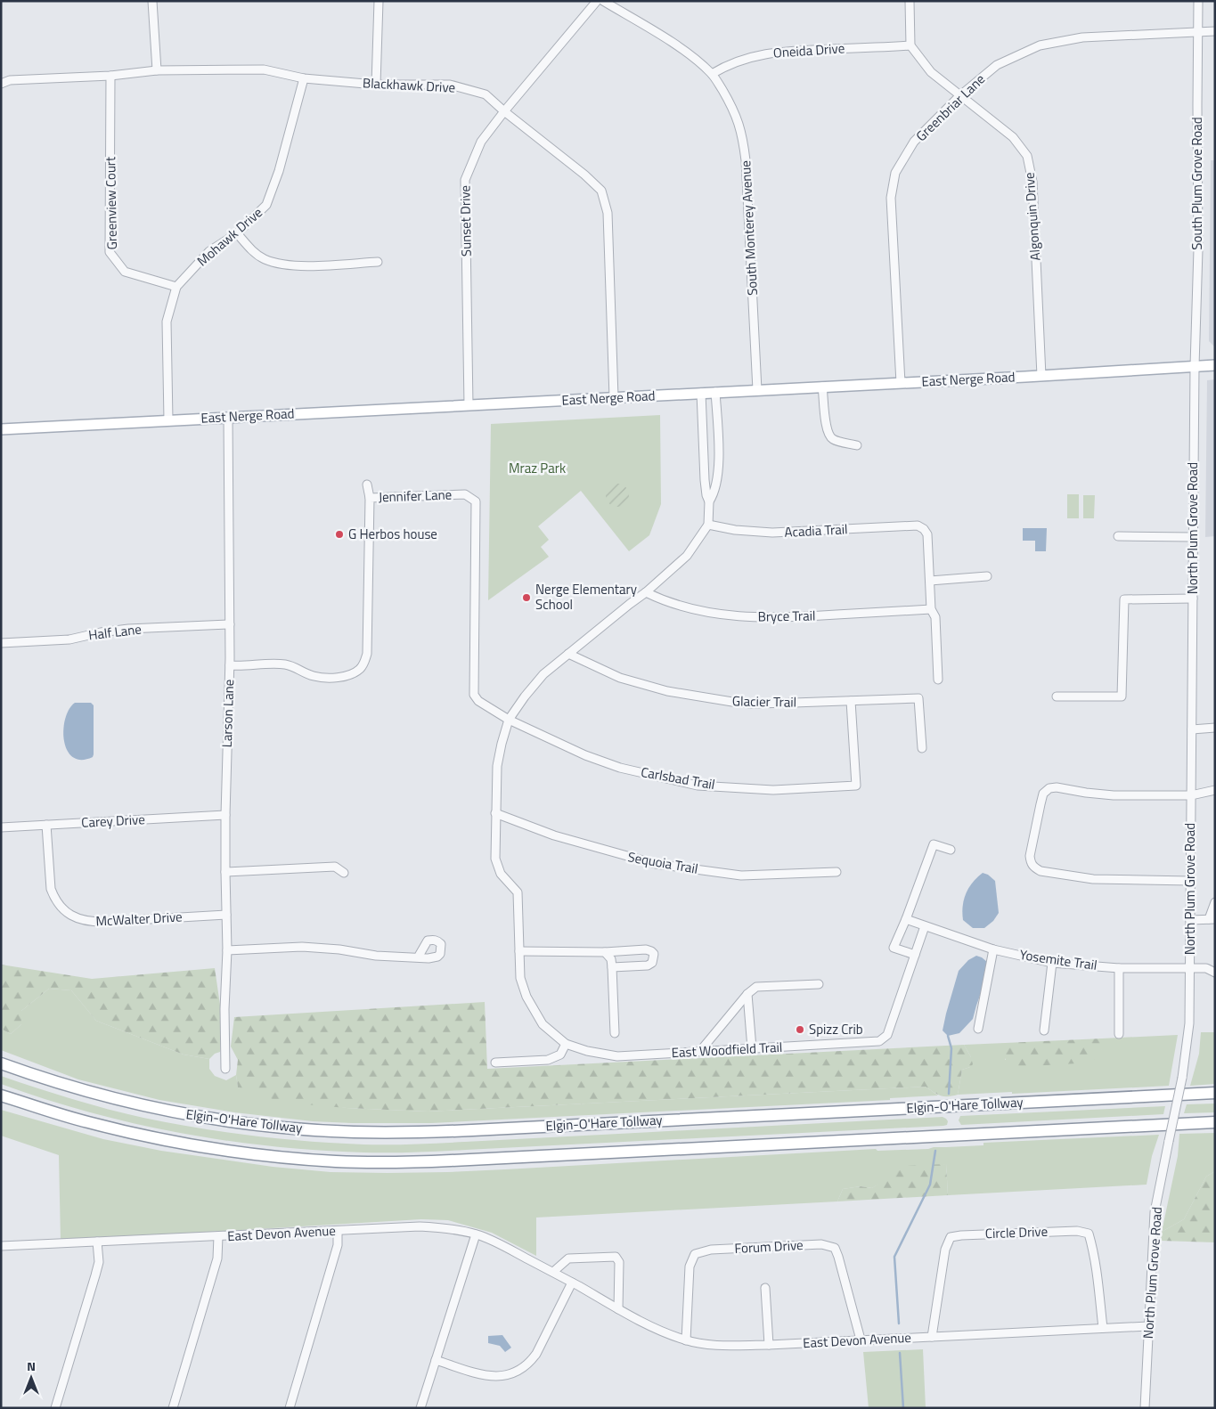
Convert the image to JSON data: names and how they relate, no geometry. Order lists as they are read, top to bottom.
{
  "streets": {
    "highway": ["Elgin-O'Hare Tollway"],
    "main road": ["East Nerge Road"],
    "street": [
      "Oneida Drive",
      "Blackhawk Drive",
      "Greenbriar Lane",
      "South Plum Grove Road",
      "Greenview Court",
      "Algonquin Drive",
      "Sunset Drive",
      "South Monterey Avenue",
      "Mohawk Drive",
      "Jennifer Lane",
      "North Plum Grove Road",
      "Acadia Trail",
      "Bryce Trail",
      "Half Lane",
      "Glacier Trail",
      "Larson Lane",
      "Carlsbad Trail",
      "Carey Drive",
      "Sequoia Trail",
      "McWalter Drive",
      "Yosemite Trail",
      "East Woodfield Trail",
      "Circle Drive",
      "East Devon Avenue",
      "Forum Drive"
    ]
  },
  "crossings": [
    ["Oneida Drive", "Algonquin Drive"],
    ["Oneida Drive", "South Monterey Avenue"],
    ["Blackhawk Drive", "Greenview Court"],
    ["Blackhawk Drive", "Sunset Drive"],
    ["Blackhawk Drive", "Mohawk Drive"],
    ["Blackhawk Drive", "East Nerge Road"],
    ["Greenbriar Lane", "South Plum Grove Road"],
    ["Greenbriar Lane", "Algonquin Drive"],
    ["Greenbriar Lane", "East Nerge Road"],
    ["South Plum Grove Road", "East Nerge Road"],
    ["South Plum Grove Road", "North Plum Grove Road"],
    ["Greenview Court", "Mohawk Drive"],
    ["Algonquin Drive", "East Nerge Road"],
    ["Sunset Drive", "East Nerge Road"],
    ["South Monterey Avenue", "East Nerge Road"],
    ["Mohawk Drive", "East Nerge Road"],
    ["East Nerge Road", "North Plum Grove Road"],
    ["East Nerge Road", "Larson Lane"],
    ["Jennifer Lane", "Larson Lane"],
    ["Jennifer Lane", "Carlsbad Trail"],
    ["North Plum Grove Road", "Yosemite Trail"],
    ["North Plum Grove Road", "East Devon Avenue"],
    ["Half Lane", "Larson Lane"],
    ["Glacier Trail", "Carlsbad Trail"],
    ["Larson Lane", "Carey Drive"],
    ["Larson Lane", "McWalter Drive"],
    ["Carey Drive", "McWalter Drive"],
    ["Circle Drive", "East Devon Avenue"],
    ["East Devon Avenue", "Forum Drive"]
  ],
  "parks": ["Mraz Park"],
  "places": ["G Herbos house", "Nerge Elementary School", "Spizz Crib"],
  "north": "top"
}
